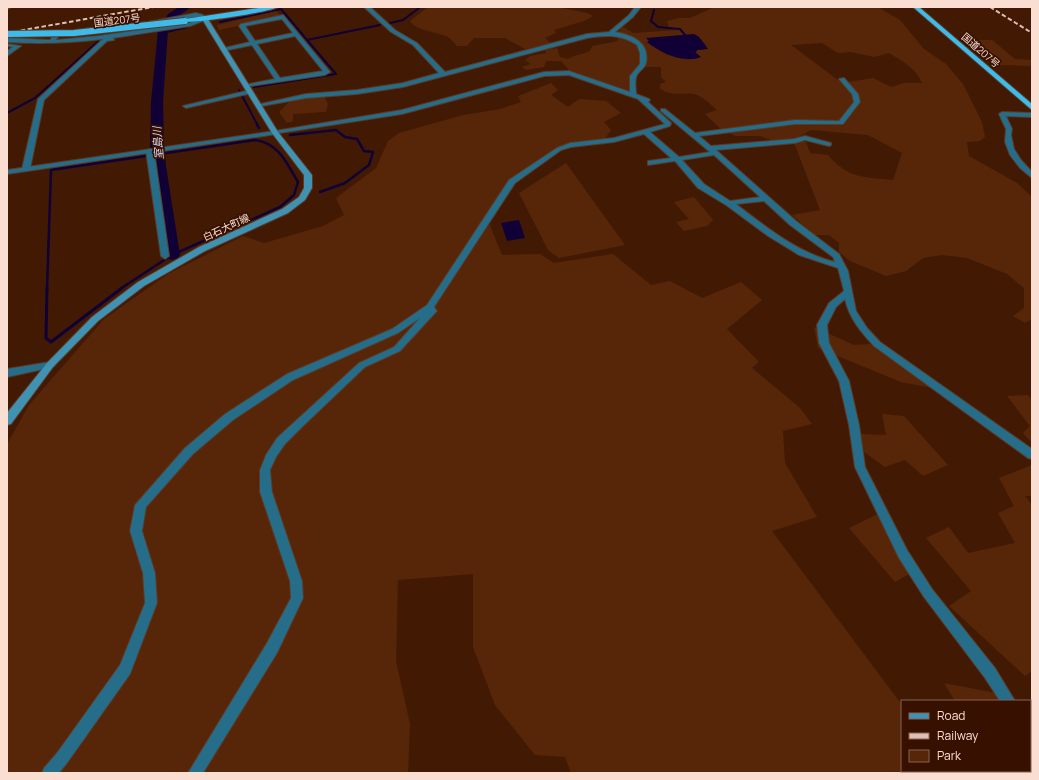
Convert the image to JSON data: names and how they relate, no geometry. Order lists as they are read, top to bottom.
{
  "streets": {
    "highway": ["国道207号"],
    "main road": ["白石大町線"]
  },
  "crossings": [
    ["国道207号", "白石大町線"]
  ],
  "water": ["室島川"],
  "legend": ["Road", "Railway", "Park"]
}
